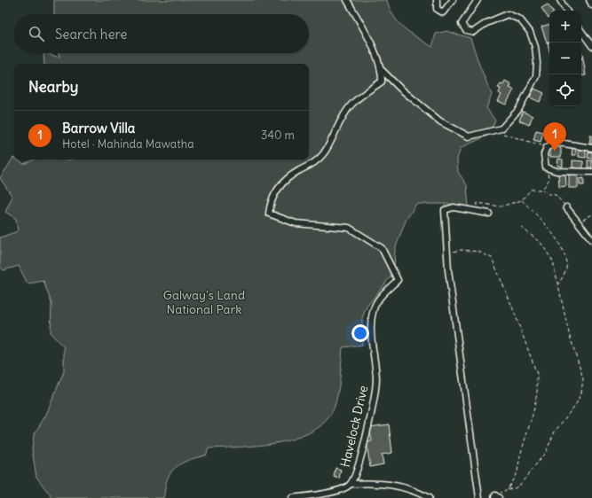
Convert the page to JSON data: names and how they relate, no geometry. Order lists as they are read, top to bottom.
{
  "streets": {
    "street": ["Havelock Drive"]
  },
  "parks": ["Galway's Land National Park"],
  "page": {
    "map_buttons": ["+", "−"],
    "search": "Search here",
    "heading": "Nearby",
    "list": [
      {
        "mark": "1",
        "name": "Barrow Villa",
        "note": "Hotel · Mahinda Mawatha",
        "value": "340 m"
      }
    ],
    "pins": "1"
  }
}
